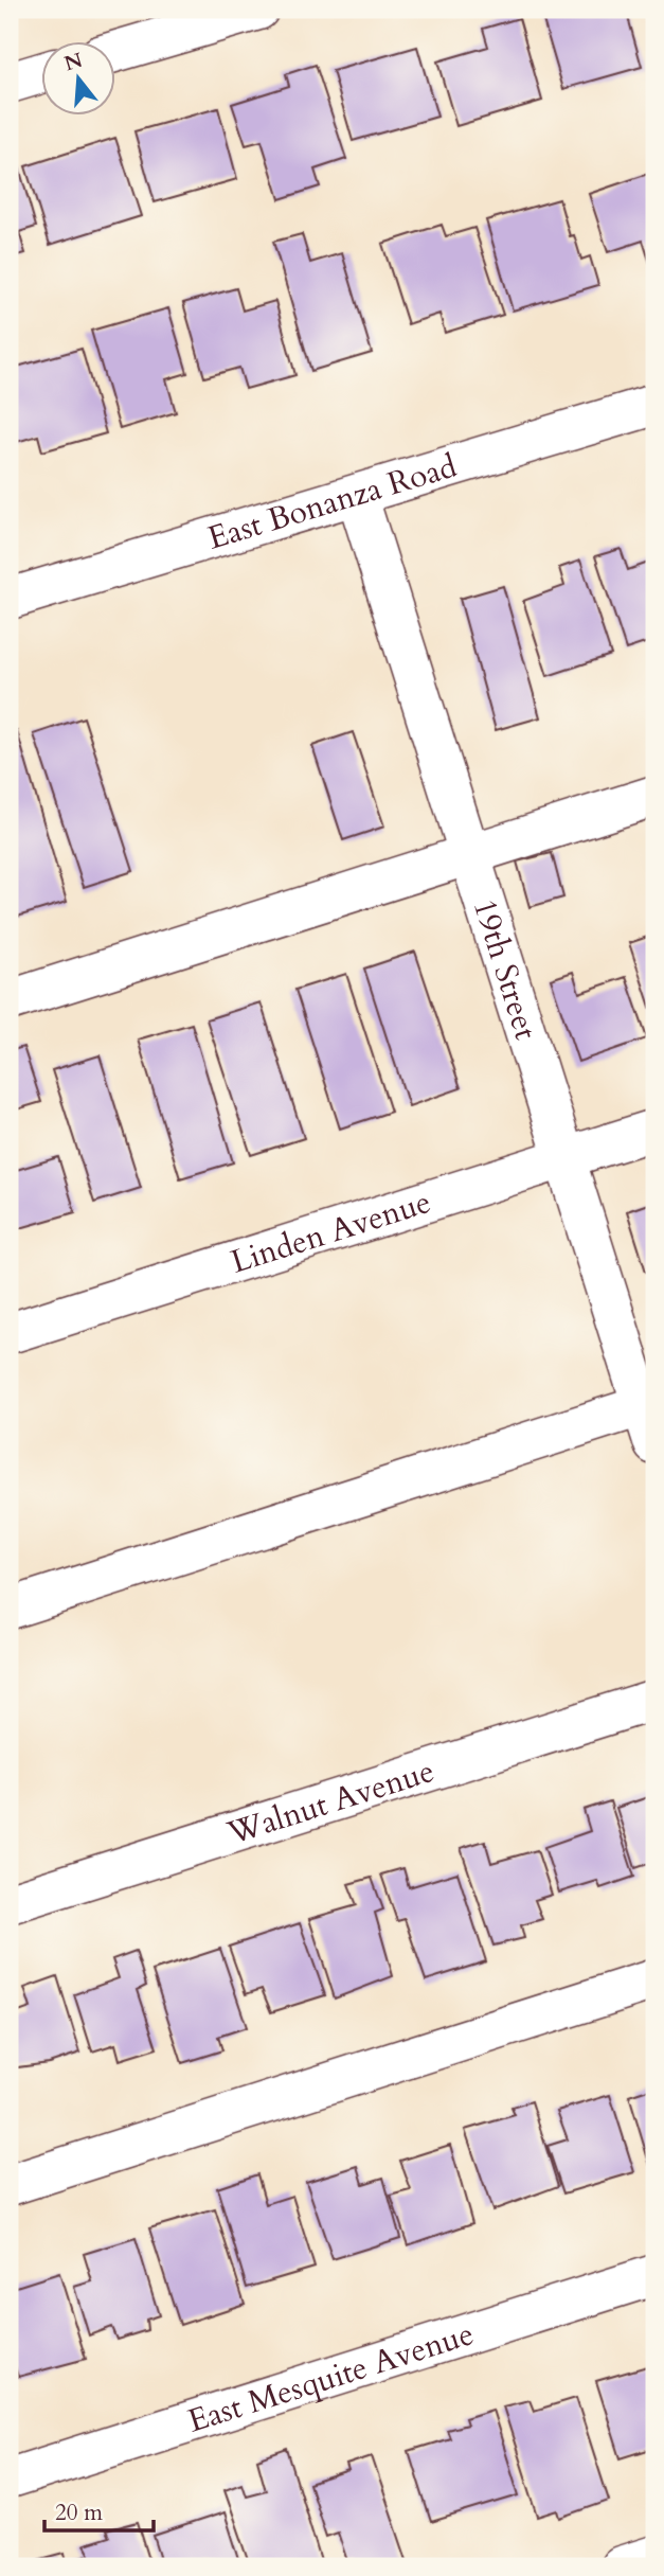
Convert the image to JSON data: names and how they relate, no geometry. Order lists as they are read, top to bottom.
{
  "streets": {
    "street": [
      "East Bonanza Road",
      "19th Street",
      "Linden Avenue",
      "Walnut Avenue",
      "East Mesquite Avenue"
    ]
  },
  "crossings": [
    ["East Bonanza Road", "19th Street"],
    ["19th Street", "Linden Avenue"]
  ],
  "scale_bar": "20 m",
  "north": "top"
}
